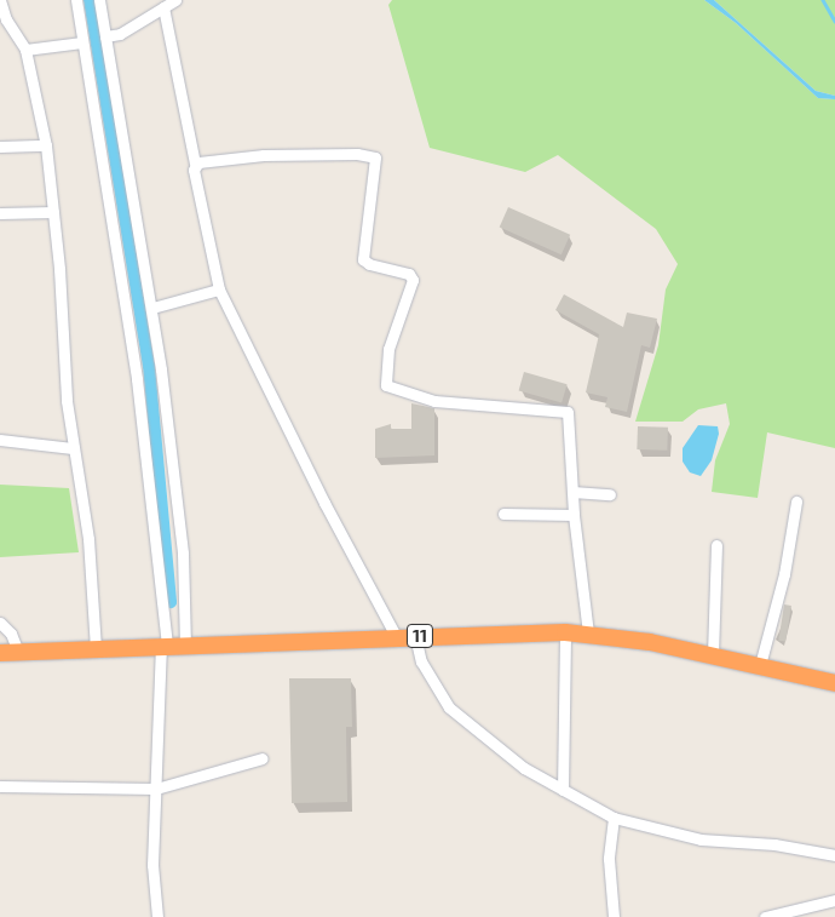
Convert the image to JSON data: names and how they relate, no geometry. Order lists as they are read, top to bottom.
{
  "streets": {
    "highway": ["11"]
  }
}
